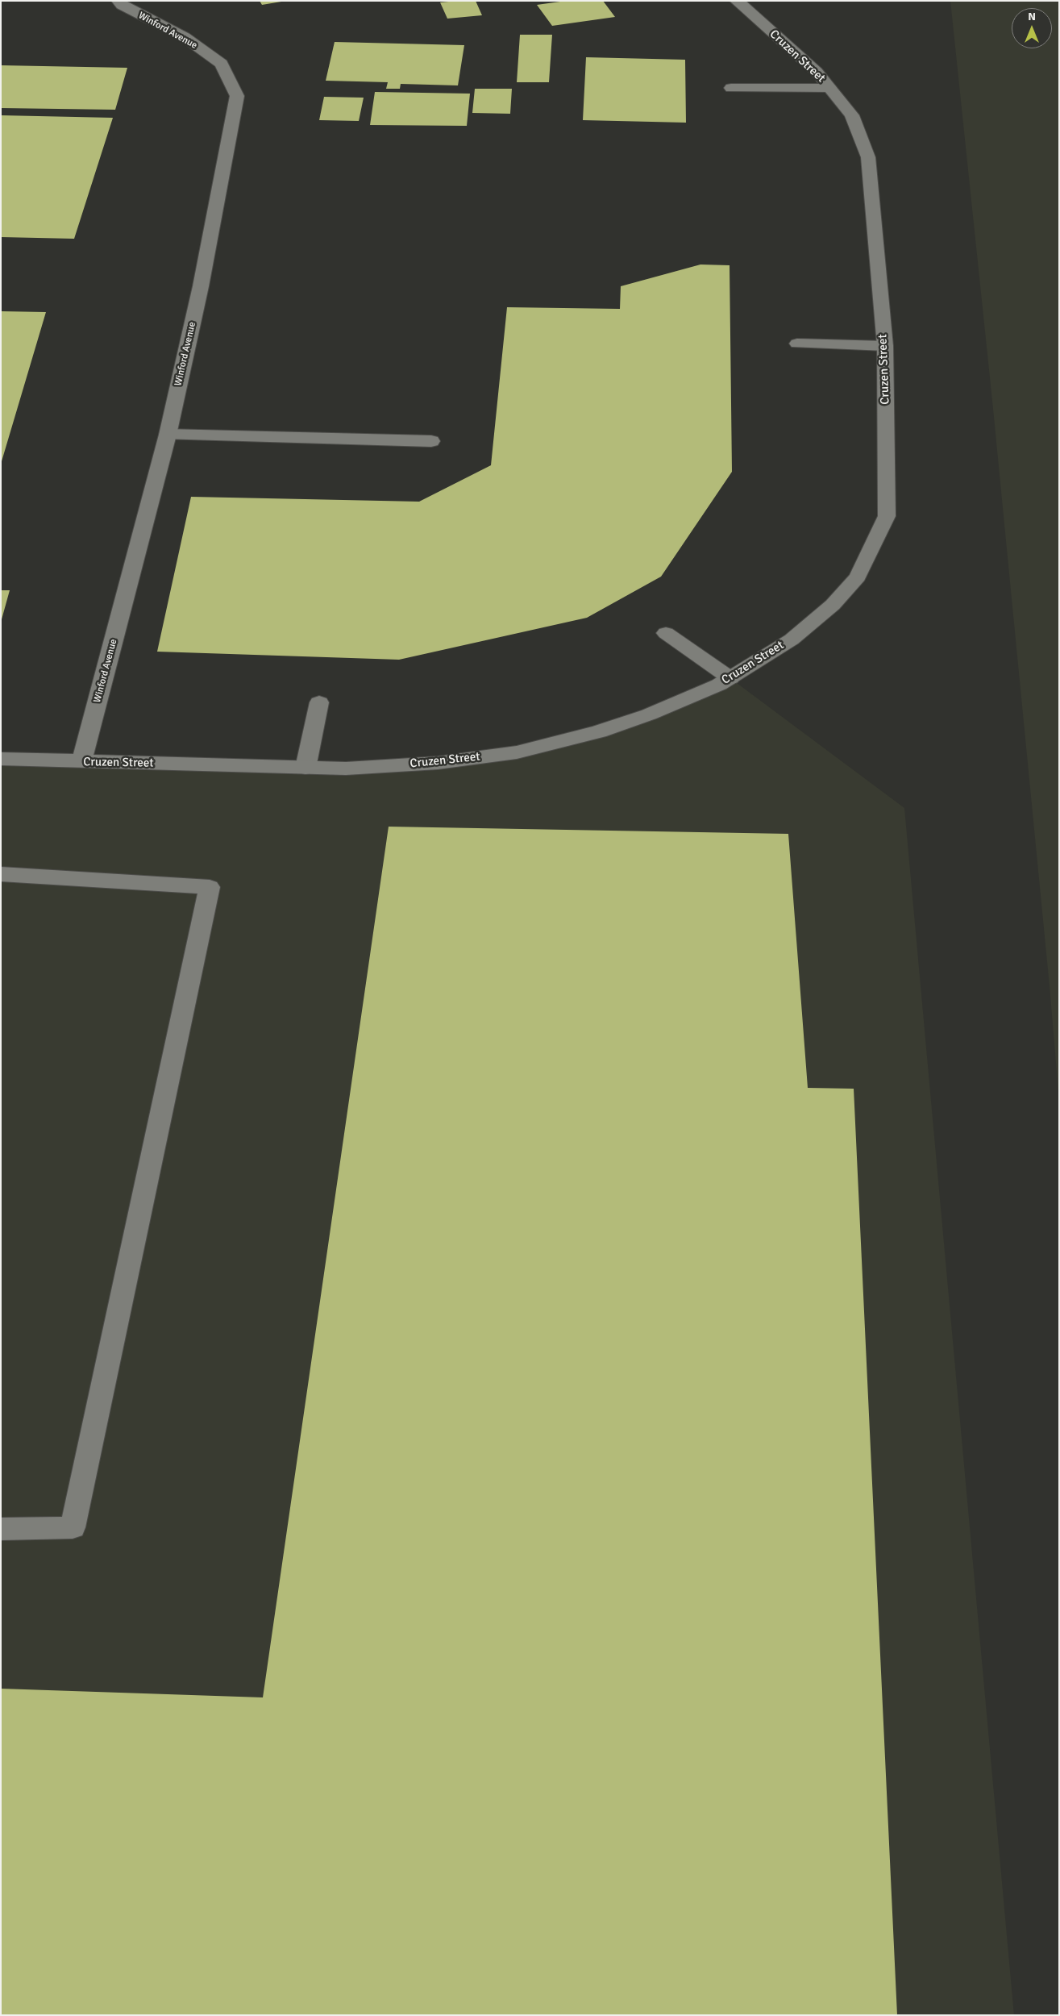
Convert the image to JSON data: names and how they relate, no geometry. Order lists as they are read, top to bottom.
{
  "streets": {
    "street": ["Winford Avenue", "Cruzen Street"]
  },
  "crossings": [
    ["Winford Avenue", "Cruzen Street"]
  ],
  "north": "top"
}
